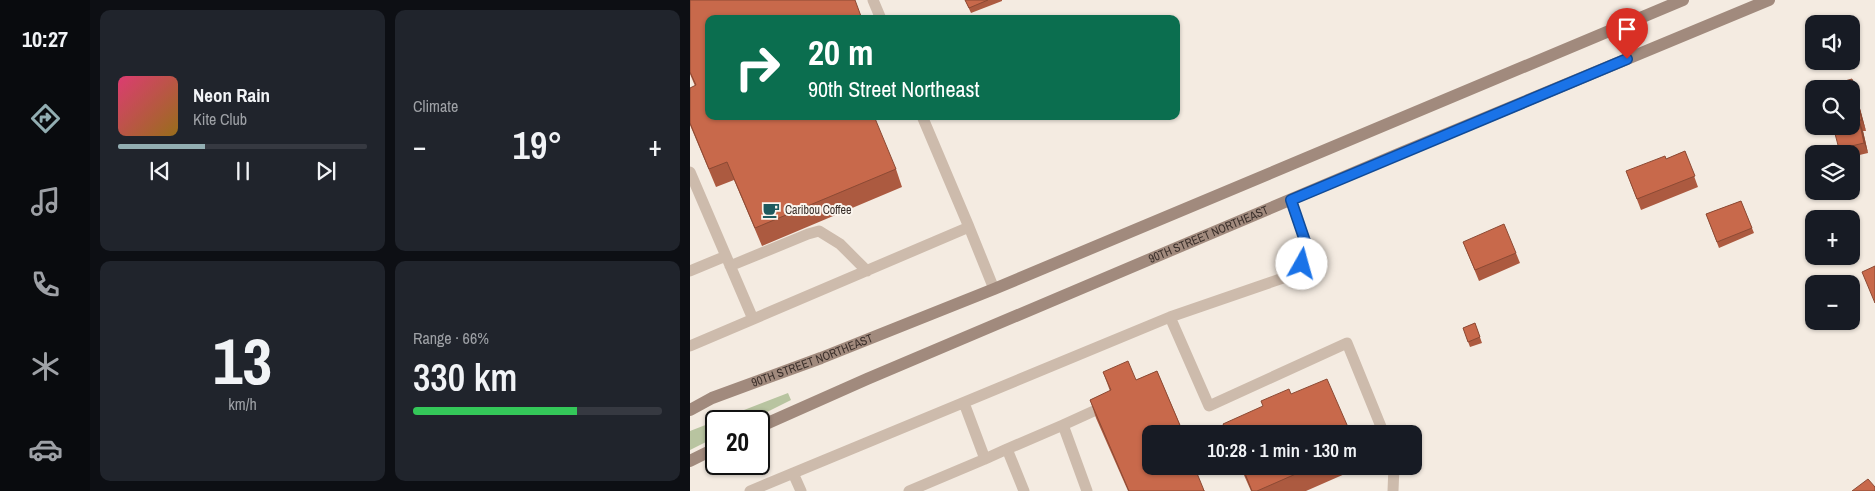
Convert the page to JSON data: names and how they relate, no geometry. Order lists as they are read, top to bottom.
{
  "streets": {
    "main road": ["90TH STREET NORTHEAST"]
  },
  "places": {
    "cafe": ["Caribou Coffee"]
  },
  "page": {
    "tabs": "10:27",
    "tile": [
      "Climate",
      ["13", "km/h"],
      ["Range · 66%", "330 km"]
    ],
    "map_buttons": ["+", "−"],
    "turn": ["20 m", "90th Street Northeast"],
    "song": ["Neon Rain", "Kite Club"],
    "heat": ["−", "19°", "+"],
    "limit": "20",
    "trip": "10:28 · 1 min · 130 m"
  }
}
